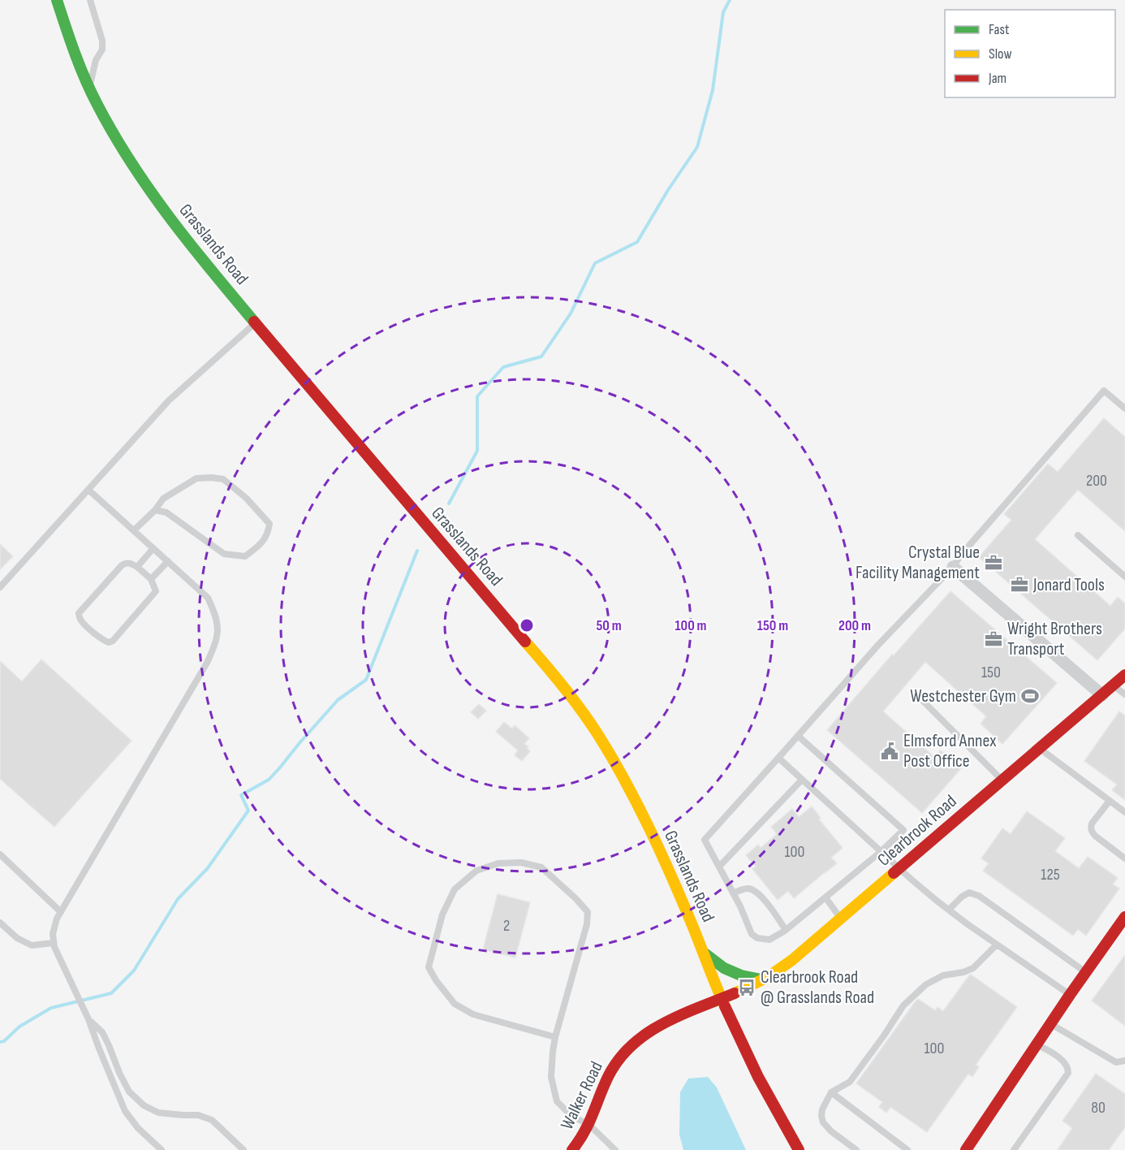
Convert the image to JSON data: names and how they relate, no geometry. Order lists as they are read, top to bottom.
{
  "streets": {
    "main road": ["Grasslands Road", "Clearbrook Road", "Walker Road"]
  },
  "crossings": [
    ["Grasslands Road", "Clearbrook Road"],
    ["Grasslands Road", "Walker Road"],
    ["Clearbrook Road", "Walker Road"]
  ],
  "places": {
    "office": ["Crystal Blue Facility Management", "Jonard Tools", "Wright Brothers Transport"],
    "sports": ["Westchester Gym"],
    "public building": ["Elmsford Annex Post Office"],
    "bus stop": ["Clearbrook Road @ Grasslands Road"]
  },
  "house_numbers": [
    "200",
    "150",
    "100",
    "125",
    "2",
    "100",
    "80"
  ],
  "legend": ["Fast", "Slow", "Jam"],
  "rings": [
    "50 m",
    "100 m",
    "150 m",
    "200 m"
  ]
}
